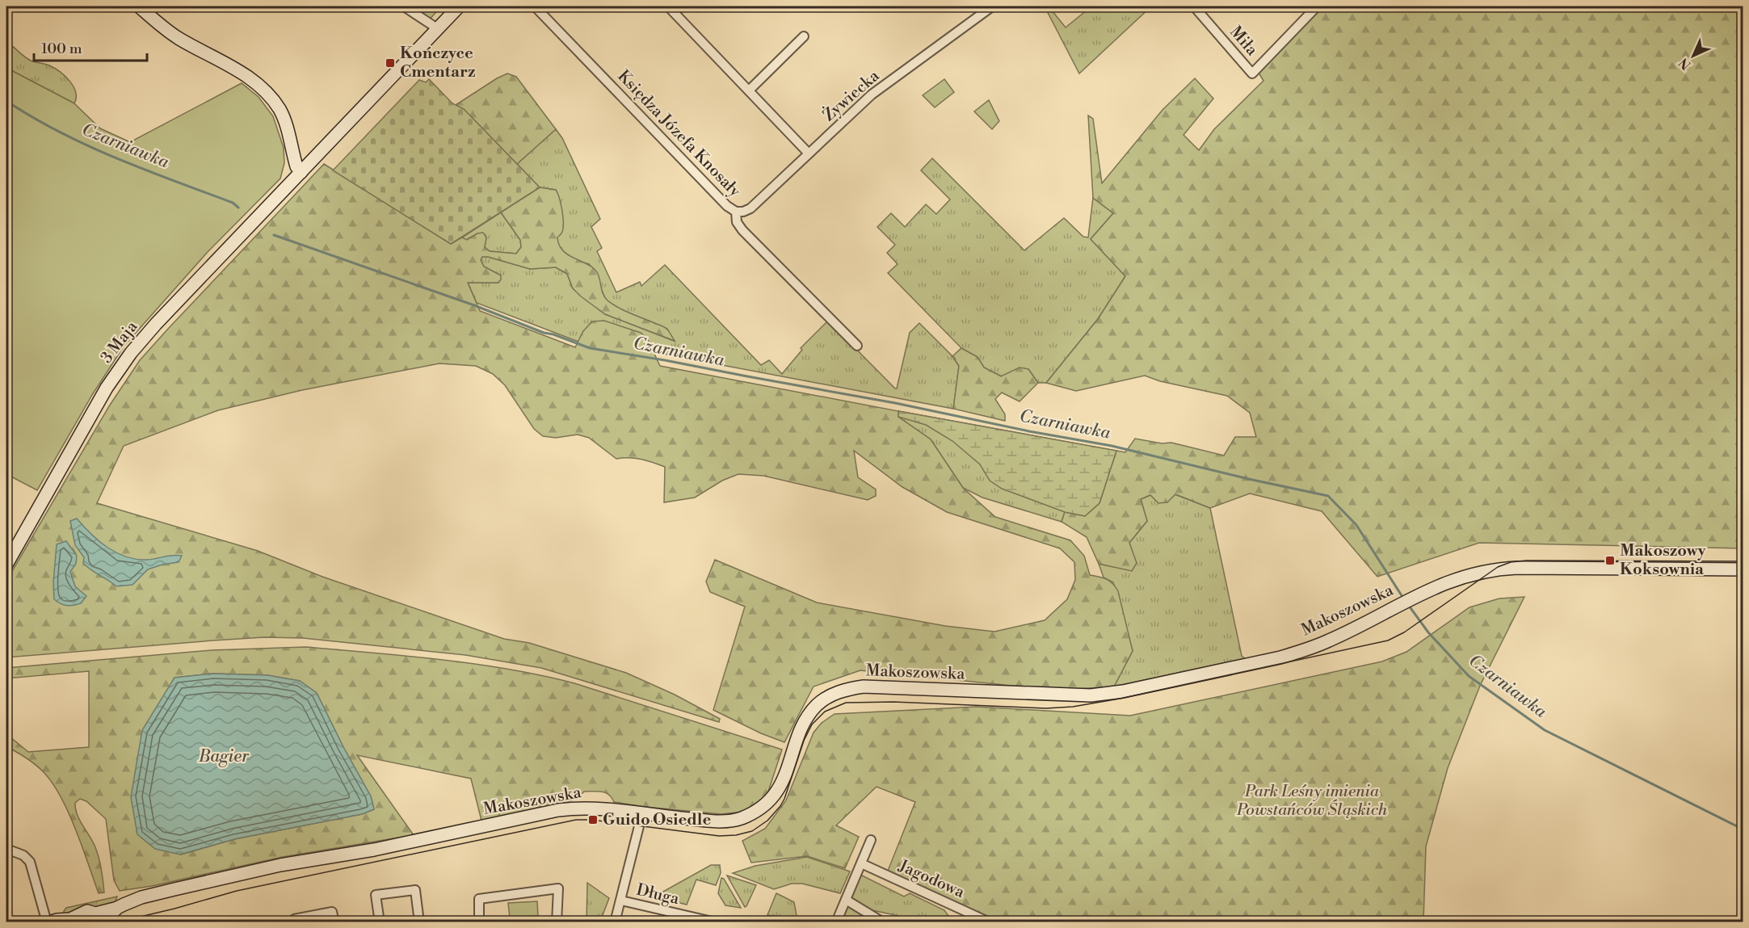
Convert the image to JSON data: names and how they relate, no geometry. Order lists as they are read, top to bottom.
{
  "streets": {
    "main road": ["3 Maja", "Makoszowska"],
    "street": [
      "Miła",
      "Żywiecka",
      "Księdza Józefa Knosały",
      "Jagodowa",
      "Długa"
    ]
  },
  "crossings": [
    ["Żywiecka", "Księdza Józefa Knosały"]
  ],
  "water": ["Czarniawka", "Bagier"],
  "parks": ["Park Leśny imienia Powstańców Śląskich"],
  "places": {
    "transit": ["Kończyce Cmentarz", "Makoszowy Koksownia", "Guido Osiedle"]
  },
  "scale_bar": "100 m",
  "north": "bottom left"
}
